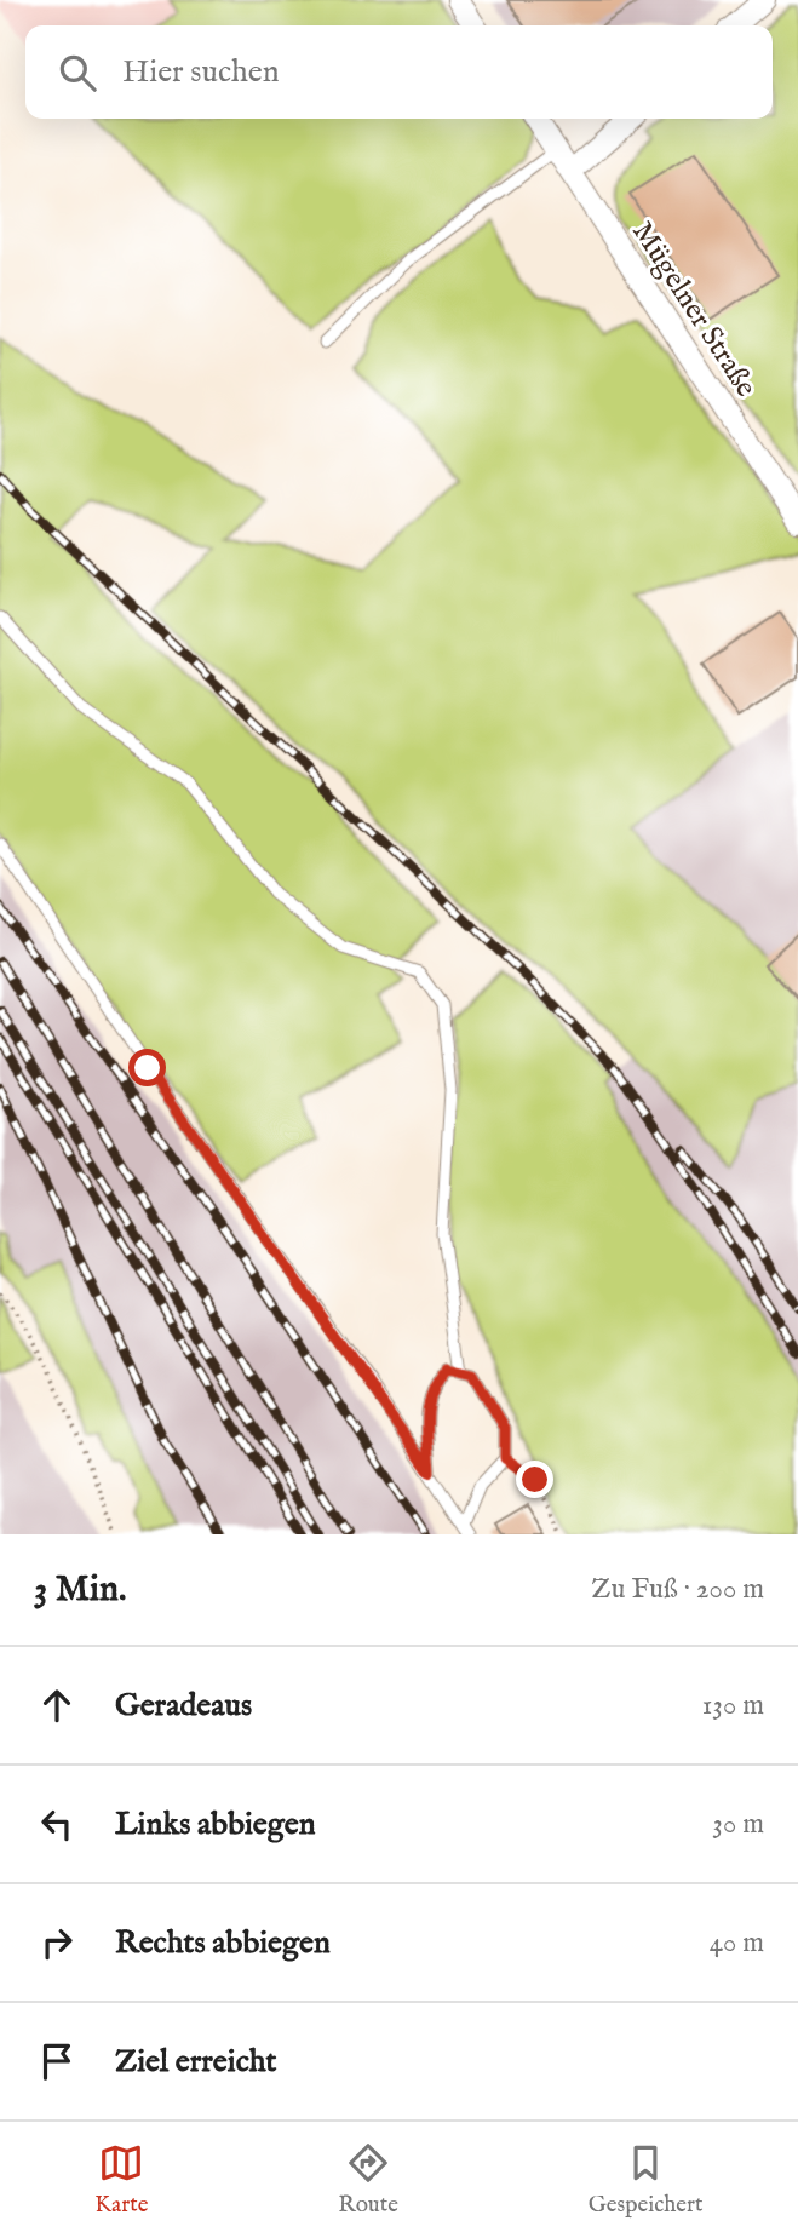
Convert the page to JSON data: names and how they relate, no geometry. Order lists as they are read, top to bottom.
{
  "streets": {
    "street": ["Mügelner Straße"]
  },
  "page": {
    "search": "Hier suchen",
    "heading": ["3 Min.", "Zu Fuß · 200 m"],
    "list": [
      ["Geradeaus", "130 m"],
      ["Links abbiegen", "30 m"],
      ["Rechts abbiegen", "40 m"],
      "Ziel erreicht"
    ],
    "nav": ["Karte", "Route", "Gespeichert"]
  }
}
